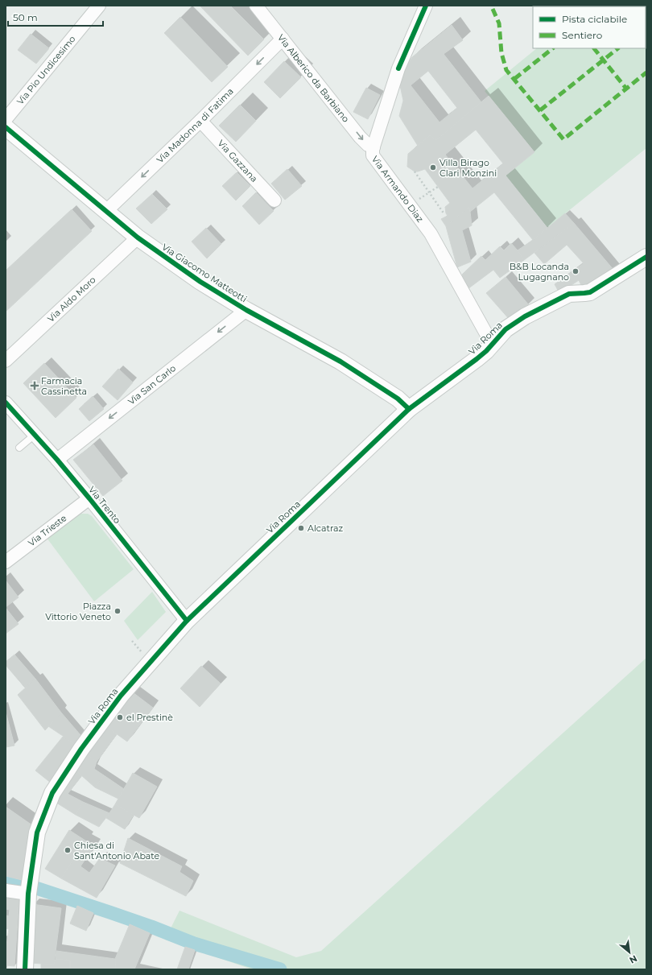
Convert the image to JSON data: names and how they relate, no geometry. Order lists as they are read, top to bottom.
{
  "streets": {
    "street": [
      "Via Pio Undicesimo",
      "Via Alberico da Barbiano",
      "Via Madonna di Fatima",
      "Via Gazzana",
      "Via Armando Diaz",
      "Via Giacomo Matteotti",
      "Via Aldo Moro",
      "Via Roma",
      "Via San Carlo",
      "Via Trento",
      "Via Trieste"
    ]
  },
  "crossings": [
    ["Via Alberico da Barbiano", "Via Madonna di Fatima"],
    ["Via Alberico da Barbiano", "Via Armando Diaz"],
    ["Via Madonna di Fatima", "Via Gazzana"],
    ["Via Madonna di Fatima", "Via Giacomo Matteotti"],
    ["Via Armando Diaz", "Via Roma"],
    ["Via Giacomo Matteotti", "Via Aldo Moro"],
    ["Via Giacomo Matteotti", "Via Roma"],
    ["Via Giacomo Matteotti", "Via San Carlo"],
    ["Via Roma", "Via Trento"],
    ["Via San Carlo", "Via Trento"],
    ["Via Trento", "Via Trieste"]
  ],
  "one_way": ["Via Alberico da Barbiano", "Via Madonna di Fatima", "Via San Carlo"],
  "places": {
    "other": [
      "Villa Birago Clari Monzini",
      "B&B Locanda Lugagnano",
      "Alcatraz",
      "Piazza Vittorio Veneto",
      "el Prestinè",
      "Chiesa di Sant'Antonio Abate"
    ],
    "health": ["Farmacia Cassinetta"]
  },
  "legend": ["Pista ciclabile", "Sentiero"],
  "scale_bar": "50 m",
  "north": "bottom right"
}
